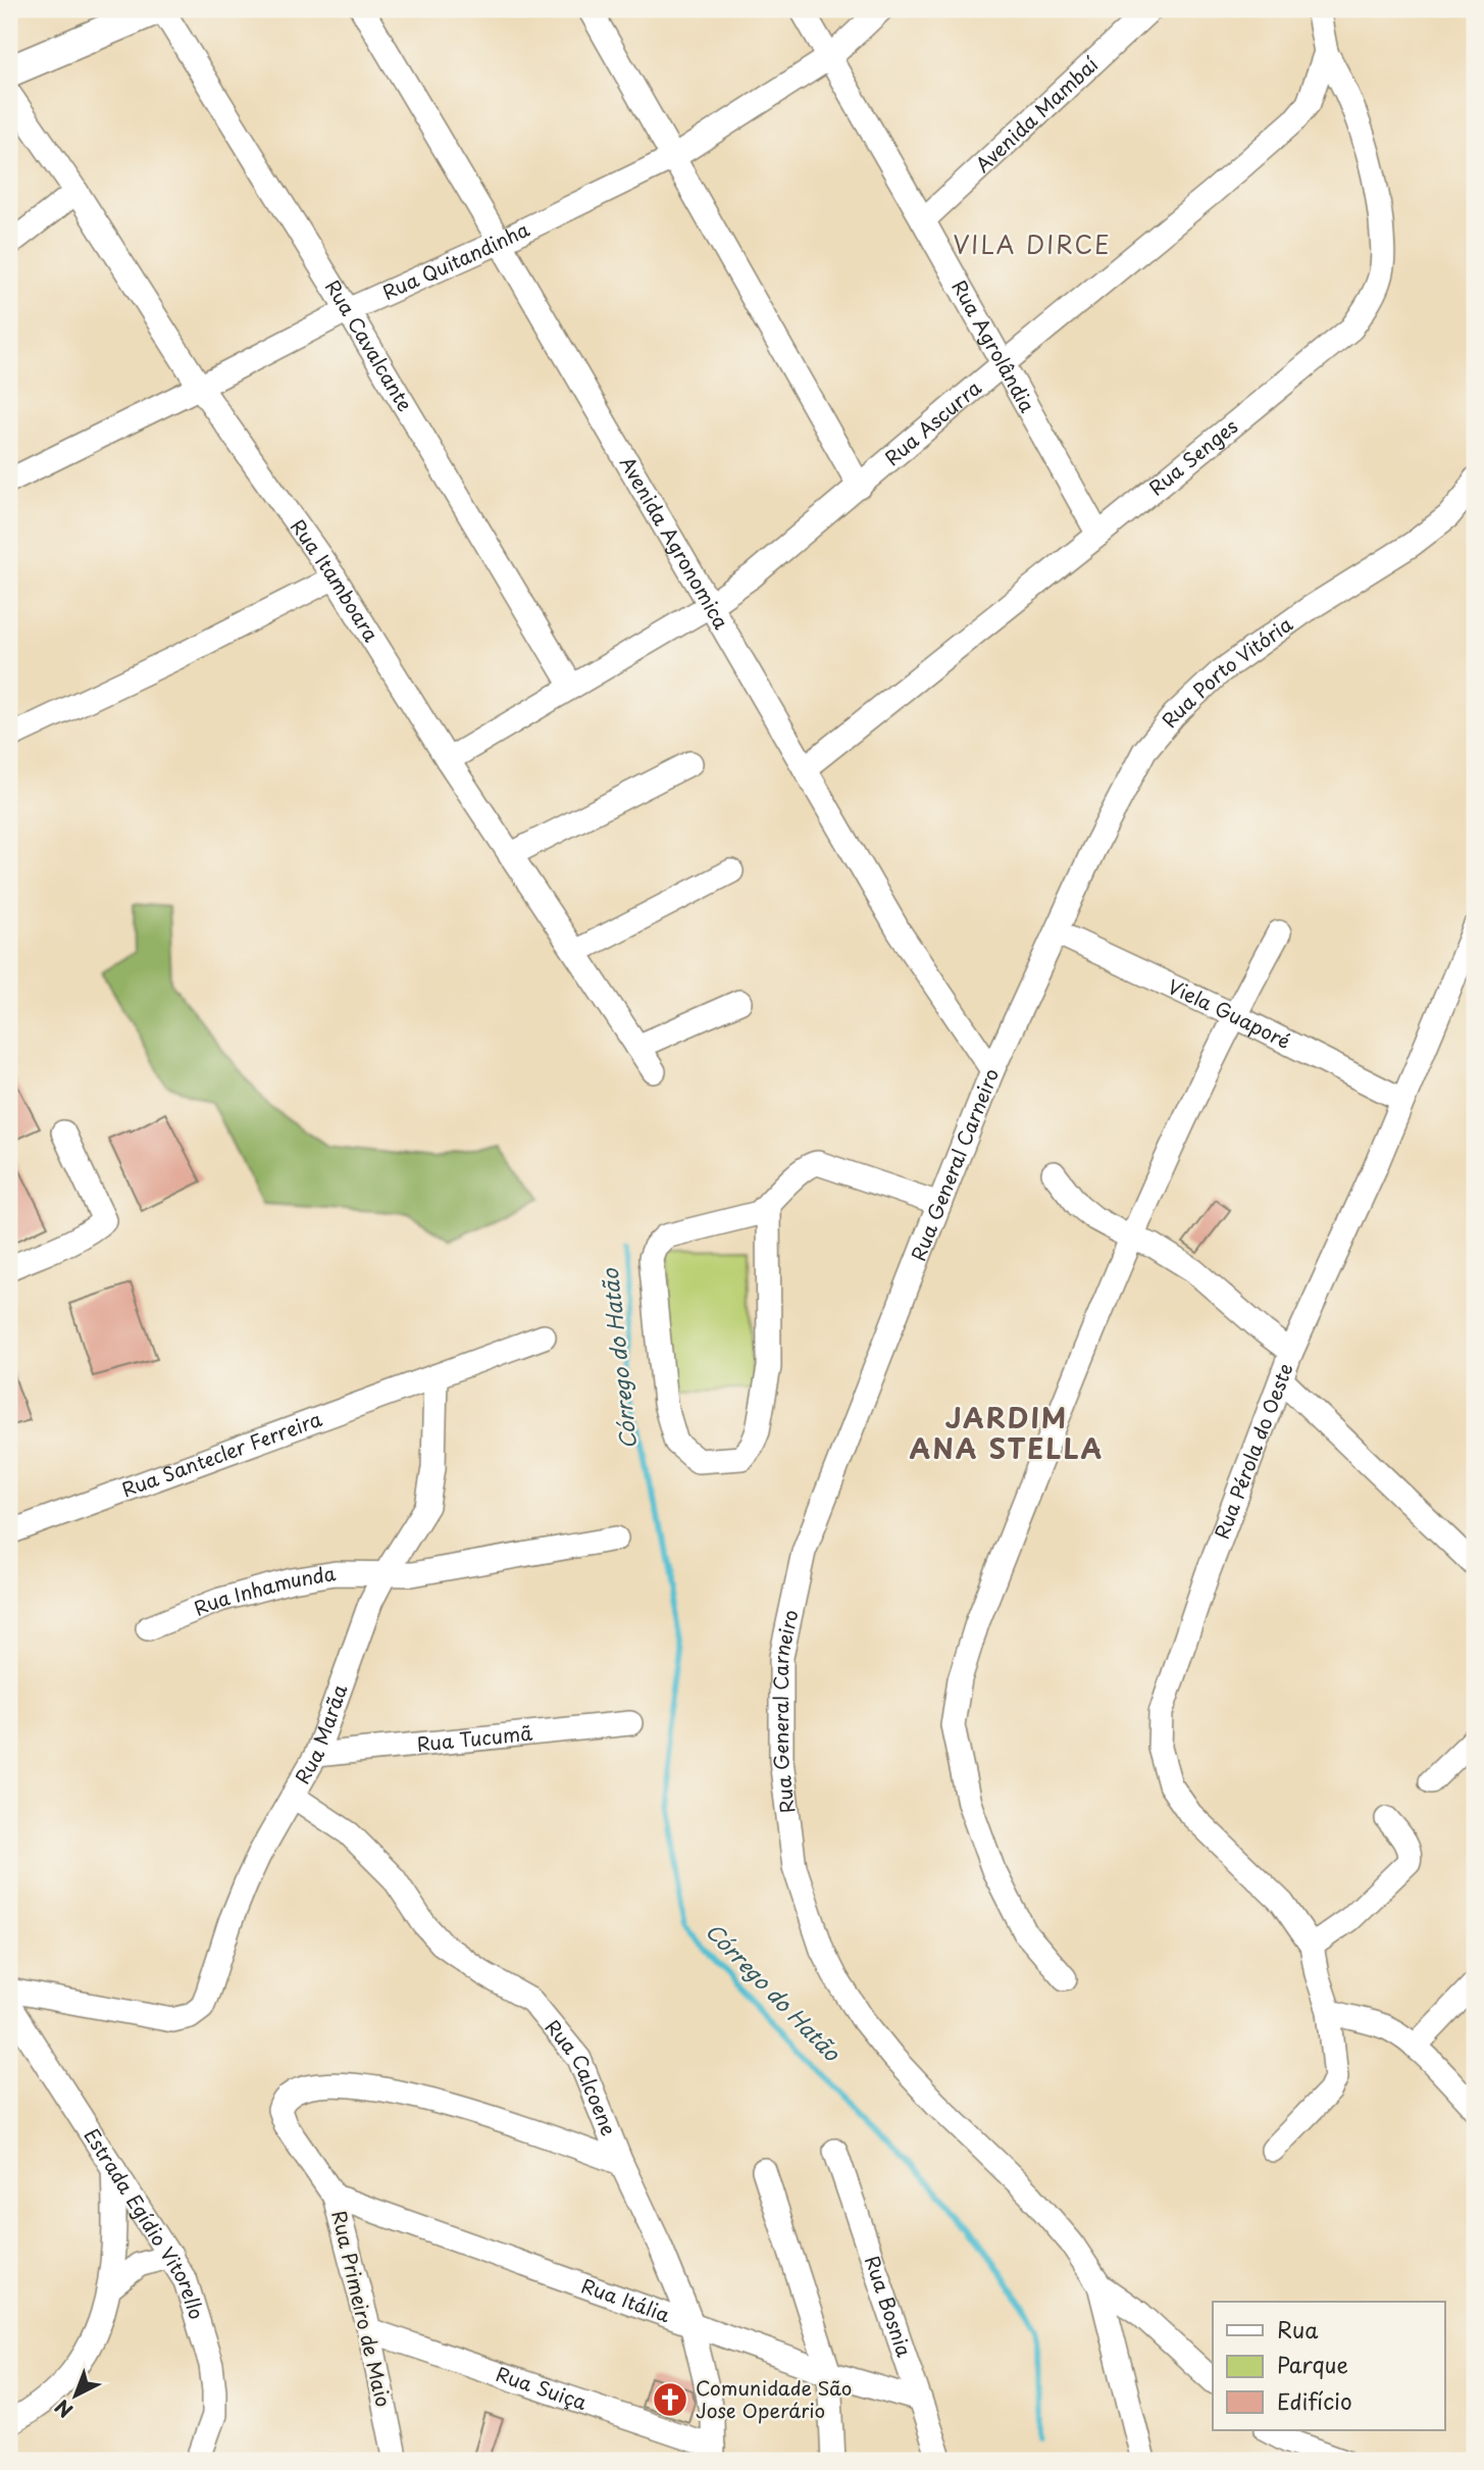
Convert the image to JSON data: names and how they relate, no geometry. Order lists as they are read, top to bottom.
{
  "streets": {
    "street": [
      "Avenida Mambaí",
      "Rua Quitandinha",
      "Rua Cavalcante",
      "Rua Agrolândia",
      "Rua Ascurra",
      "Rua Senges",
      "Avenida Agronomica",
      "Rua Itamboara",
      "Rua Porto Vitória",
      "Viela Guaporé",
      "Rua General Carneiro",
      "Rua Pérola do Oeste",
      "Rua Santecler Ferreira",
      "Rua Inhamunda",
      "Rua Marãa",
      "Rua Tucumã",
      "Rua Calcoene",
      "Estrada Egídio Vitorello",
      "Rua Itália",
      "Rua Bosnia",
      "Rua Primeiro de Maio",
      "Rua Suiça"
    ]
  },
  "crossings": [
    ["Avenida Mambaí", "Rua Agrolândia"],
    ["Rua Quitandinha", "Rua Cavalcante"],
    ["Rua Quitandinha", "Rua Agrolândia"],
    ["Rua Quitandinha", "Avenida Agronomica"],
    ["Rua Quitandinha", "Rua Itamboara"],
    ["Rua Cavalcante", "Rua Ascurra"],
    ["Rua Agrolândia", "Rua Ascurra"],
    ["Rua Agrolândia", "Rua Senges"],
    ["Rua Ascurra", "Rua Senges"],
    ["Rua Ascurra", "Avenida Agronomica"],
    ["Rua Ascurra", "Rua Itamboara"],
    ["Rua Senges", "Avenida Agronomica"],
    ["Avenida Agronomica", "Rua General Carneiro"],
    ["Rua Porto Vitória", "Viela Guaporé"],
    ["Rua Porto Vitória", "Rua General Carneiro"],
    ["Viela Guaporé", "Rua General Carneiro"],
    ["Viela Guaporé", "Rua Pérola do Oeste"],
    ["Rua Santecler Ferreira", "Rua Marãa"],
    ["Rua Inhamunda", "Rua Marãa"],
    ["Rua Marãa", "Rua Tucumã"],
    ["Rua Marãa", "Rua Calcoene"],
    ["Rua Calcoene", "Rua Itália"],
    ["Rua Calcoene", "Rua Primeiro de Maio"],
    ["Rua Calcoene", "Rua Suiça"],
    ["Rua Itália", "Rua Bosnia"],
    ["Rua Itália", "Rua Primeiro de Maio"],
    ["Rua Primeiro de Maio", "Rua Suiça"]
  ],
  "districts": ["VILA DIRCE", "JARDIM ANA STELLA"],
  "water": ["Córrego do Hatão"],
  "places": {
    "church": ["Comunidade São Jose Operário"]
  },
  "legend": ["Rua", "Parque", "Edifício"],
  "north": "bottom left"
}
